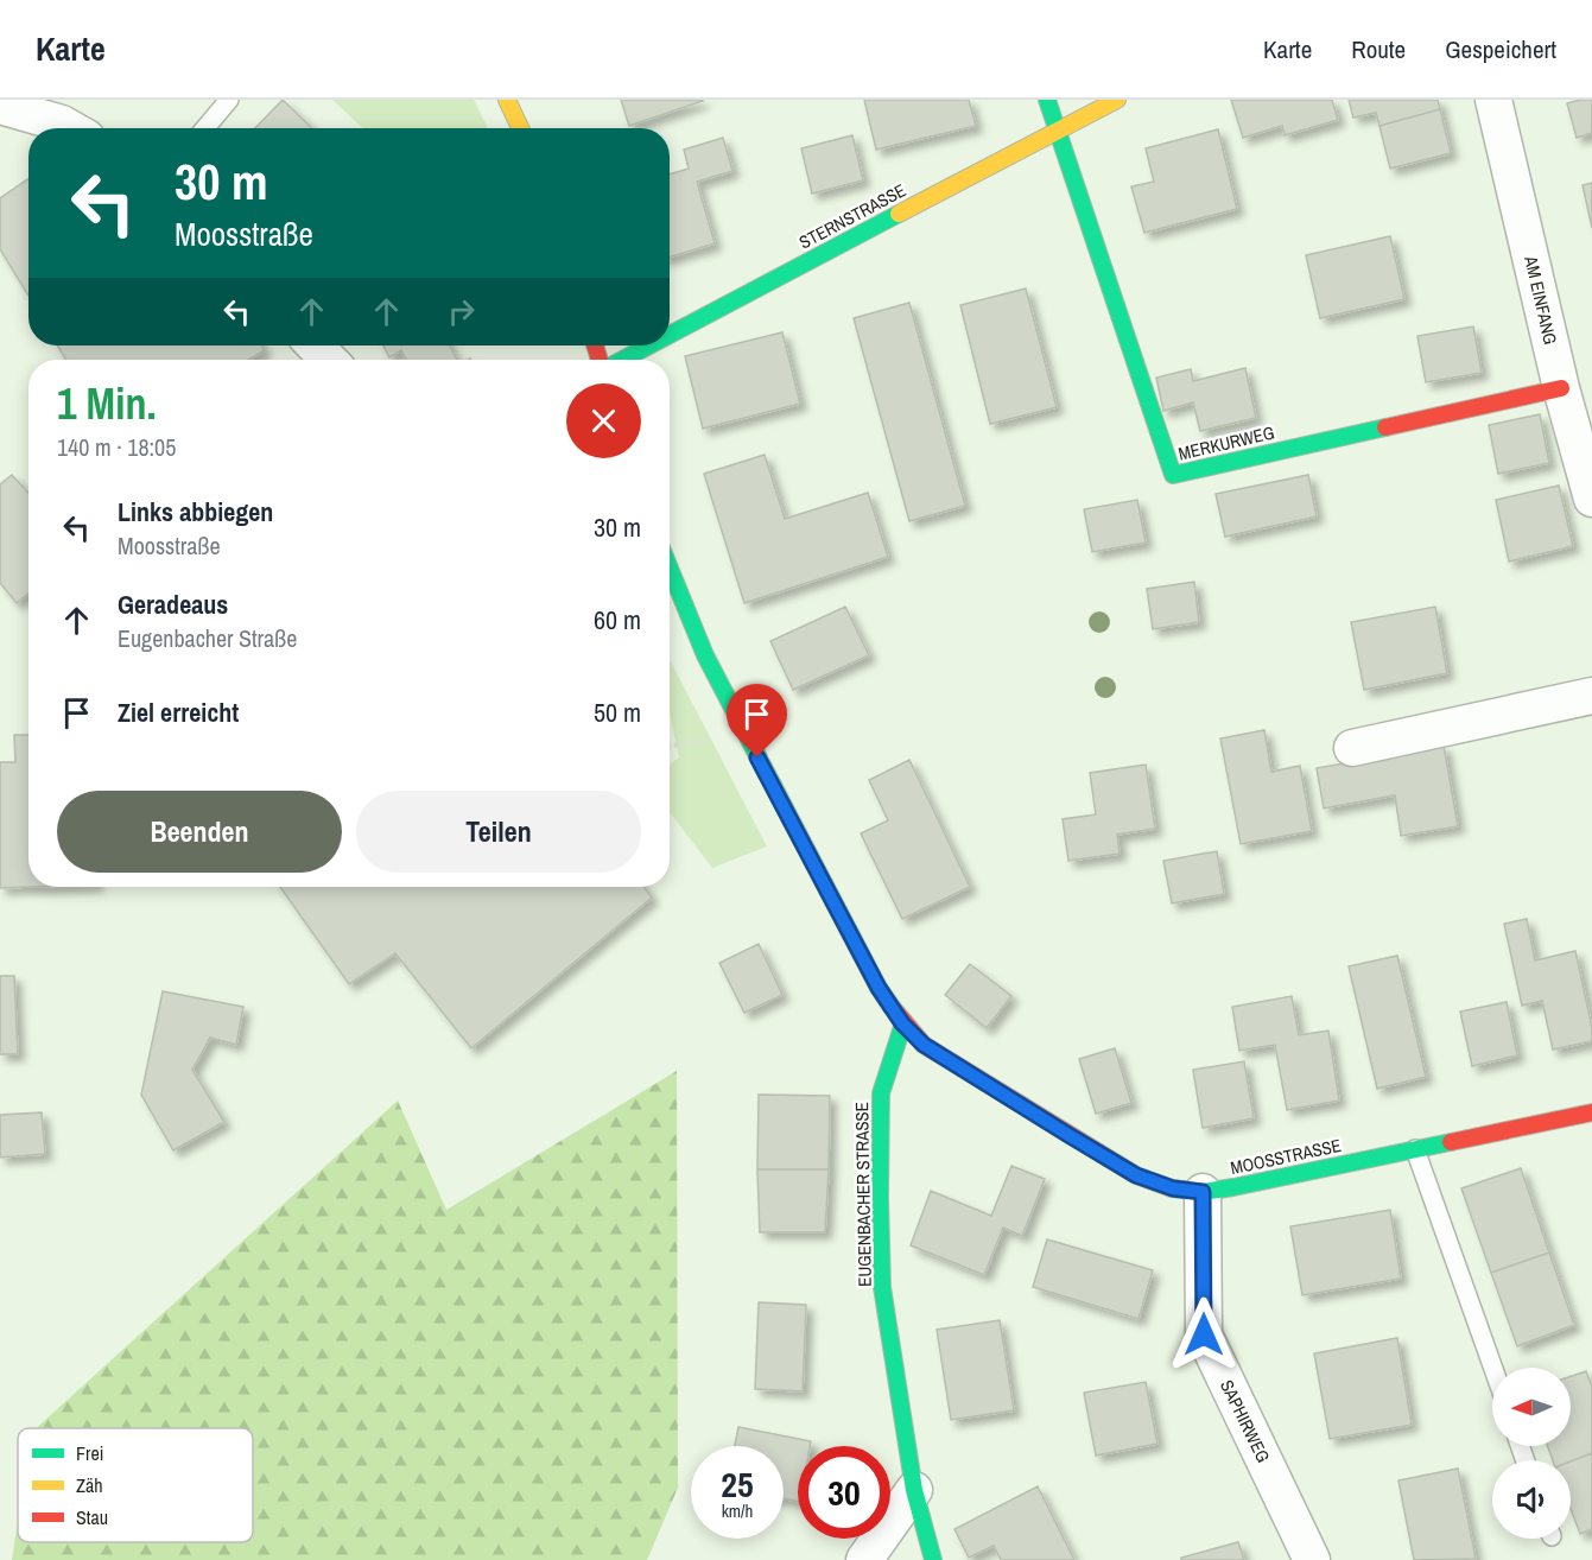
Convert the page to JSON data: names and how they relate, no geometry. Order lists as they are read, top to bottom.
{
  "streets": {
    "street": [
      "STERNSTRASSE",
      "AM EINFANG",
      "MERKURWEG",
      "MOOSSTRASSE",
      "EUGENBACHER STRASSE",
      "SAPHIRWEG"
    ]
  },
  "crossings": [
    ["STERNSTRASSE", "MERKURWEG"],
    ["AM EINFANG", "MERKURWEG"],
    ["MOOSSTRASSE", "EUGENBACHER STRASSE"],
    ["MOOSSTRASSE", "SAPHIRWEG"]
  ],
  "legend": ["Frei", "Zäh", "Stau"],
  "north": "left",
  "page": {
    "header": "Karte",
    "nav": ["Karte", "Route", "Gespeichert"],
    "turn": ["30 m", "Moosstraße"],
    "heading": ["1 Min.", "140 m · 18:05"],
    "list": [
      {
        "name": "Links abbiegen",
        "note": "Moosstraße",
        "value": "30 m"
      },
      {
        "name": "Geradeaus",
        "note": "Eugenbacher Straße",
        "value": "60 m"
      },
      {
        "name": "Ziel erreicht",
        "value": "50 m"
      }
    ],
    "buttons": ["Beenden", "Teilen"],
    "speed": "25 km/h",
    "limit": "30"
  }
}
